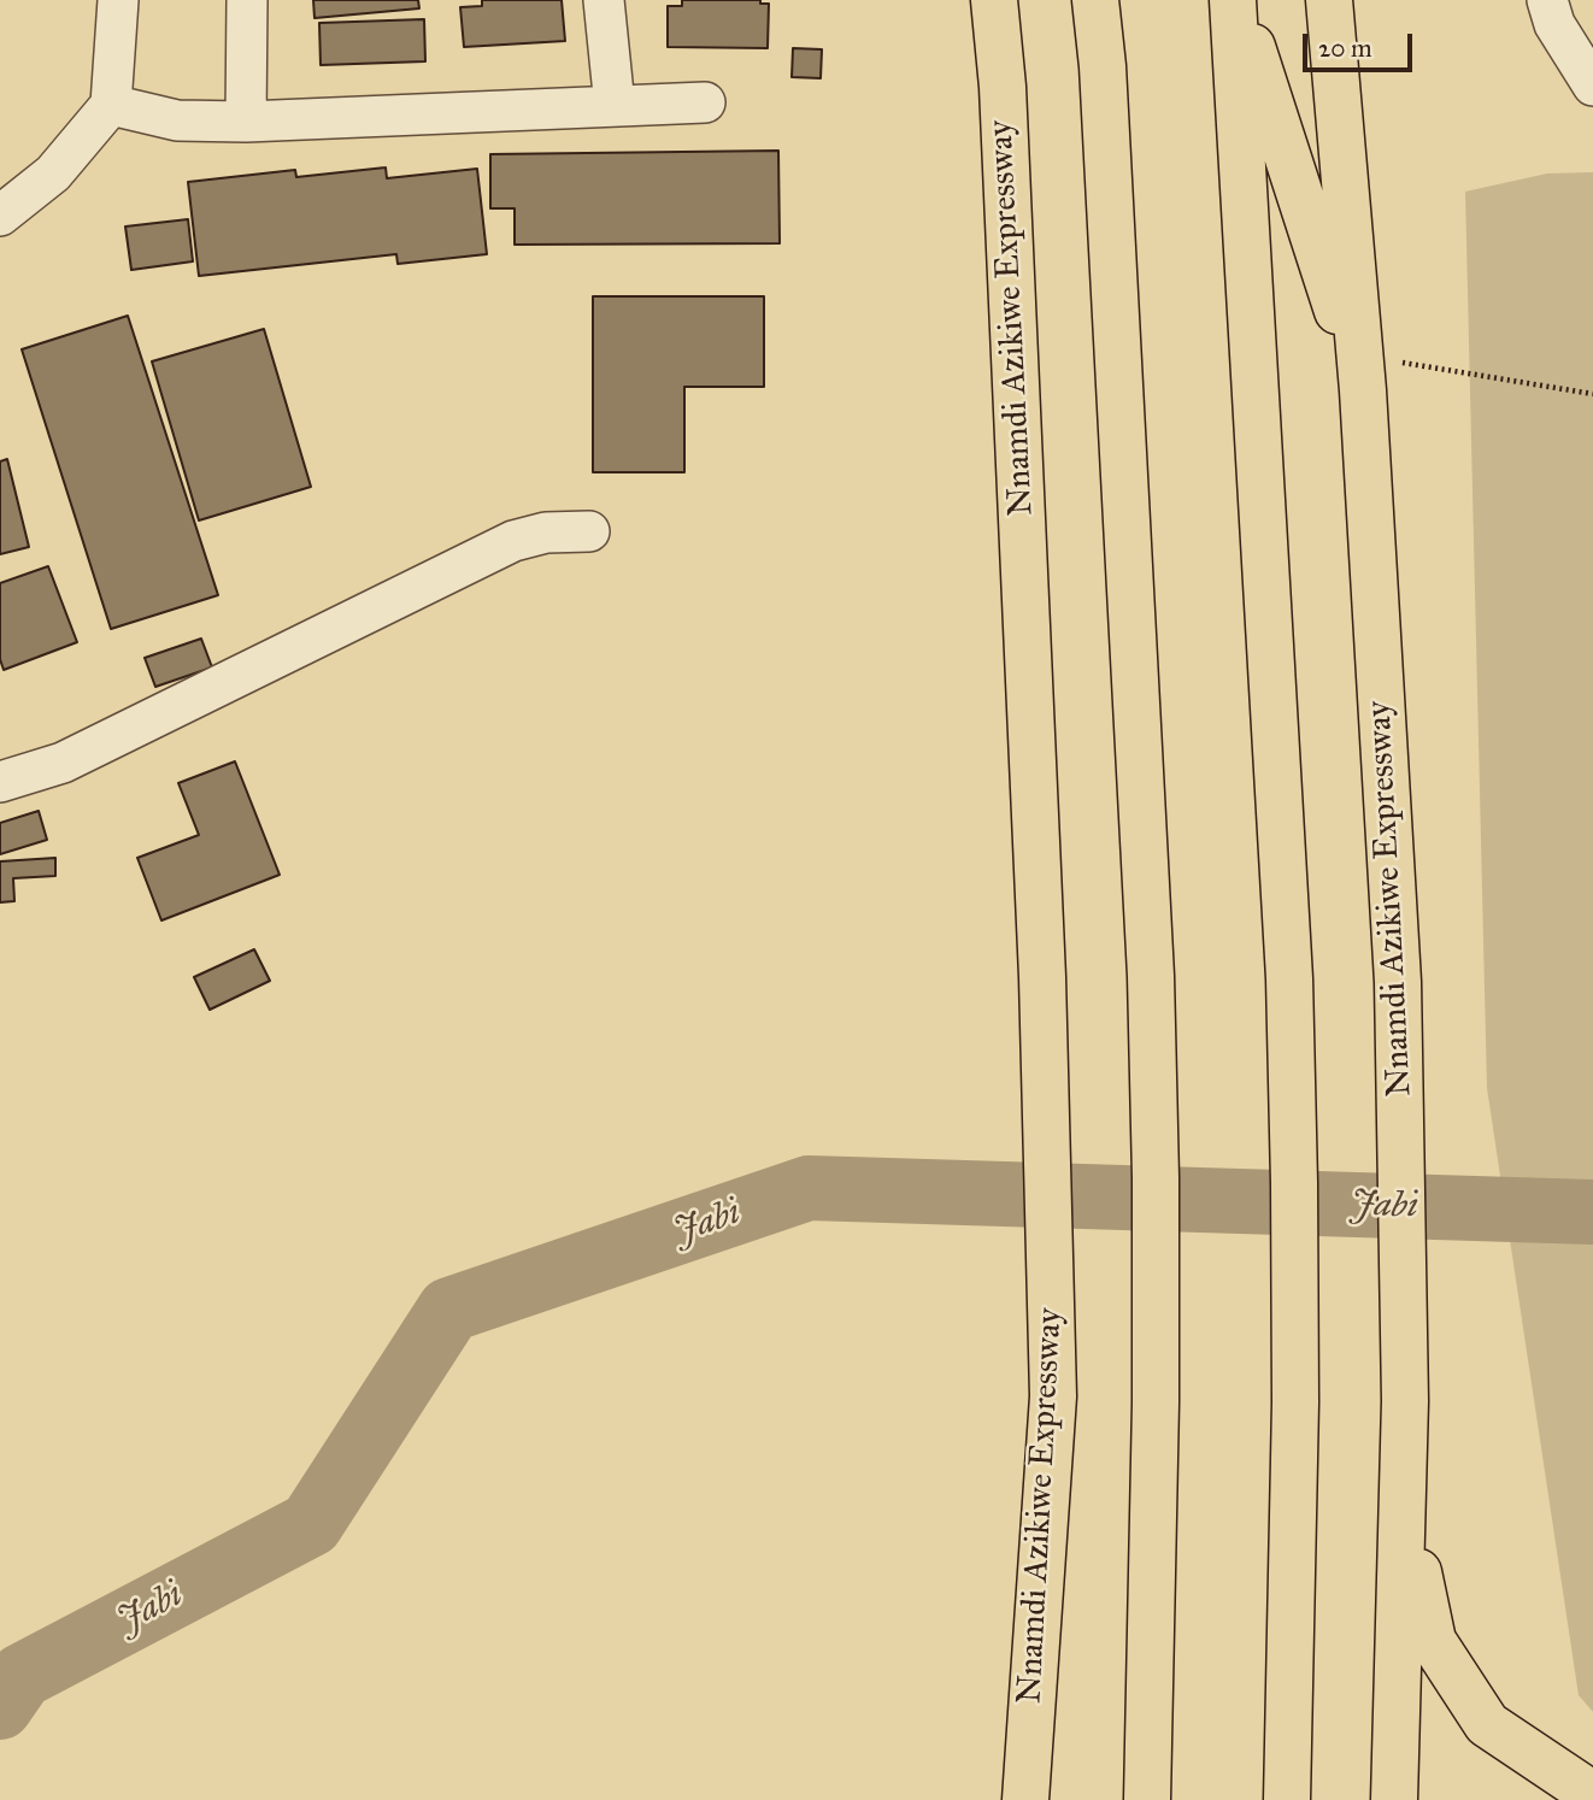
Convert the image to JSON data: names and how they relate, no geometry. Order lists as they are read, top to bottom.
{
  "streets": {
    "highway": ["Nnamdi Azikiwe Expressway"]
  },
  "water": ["Jabi"],
  "scale_bar": "20 m"
}
